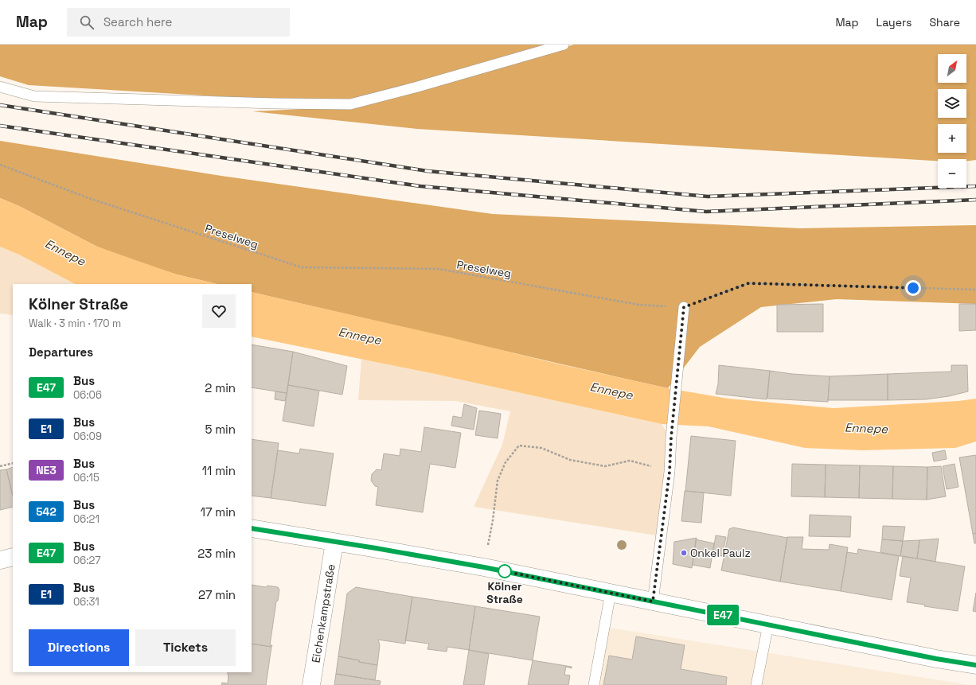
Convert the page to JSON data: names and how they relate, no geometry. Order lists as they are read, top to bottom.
{
  "streets": {
    "main road": ["Eichenkampstraße"],
    "path": ["Preselweg"]
  },
  "water": ["Ennepe"],
  "places": ["Onkel Paulz", "Kölner Straße"],
  "lines": ["bus line E47"],
  "north": "top right",
  "page": {
    "header": "Map",
    "search": "Search here",
    "nav": ["Map", "Layers", "Share"],
    "on_map": "E47",
    "map_buttons": ["+", "−"],
    "heading": [
      ["Kölner Straße", "Walk · 3 min · 170 m"],
      "Departures"
    ],
    "list": [
      {
        "mark": "E47",
        "name": "Bus",
        "note": "06:06",
        "value": "2 min"
      },
      {
        "mark": "E1",
        "name": "Bus",
        "note": "06:09",
        "value": "5 min"
      },
      {
        "mark": "NE3",
        "name": "Bus",
        "note": "06:15",
        "value": "11 min"
      },
      {
        "mark": "542",
        "name": "Bus",
        "note": "06:21",
        "value": "17 min"
      },
      {
        "mark": "E47",
        "name": "Bus",
        "note": "06:27",
        "value": "23 min"
      },
      {
        "mark": "E1",
        "name": "Bus",
        "note": "06:31",
        "value": "27 min"
      }
    ],
    "buttons": ["Directions", "Tickets"]
  }
}
